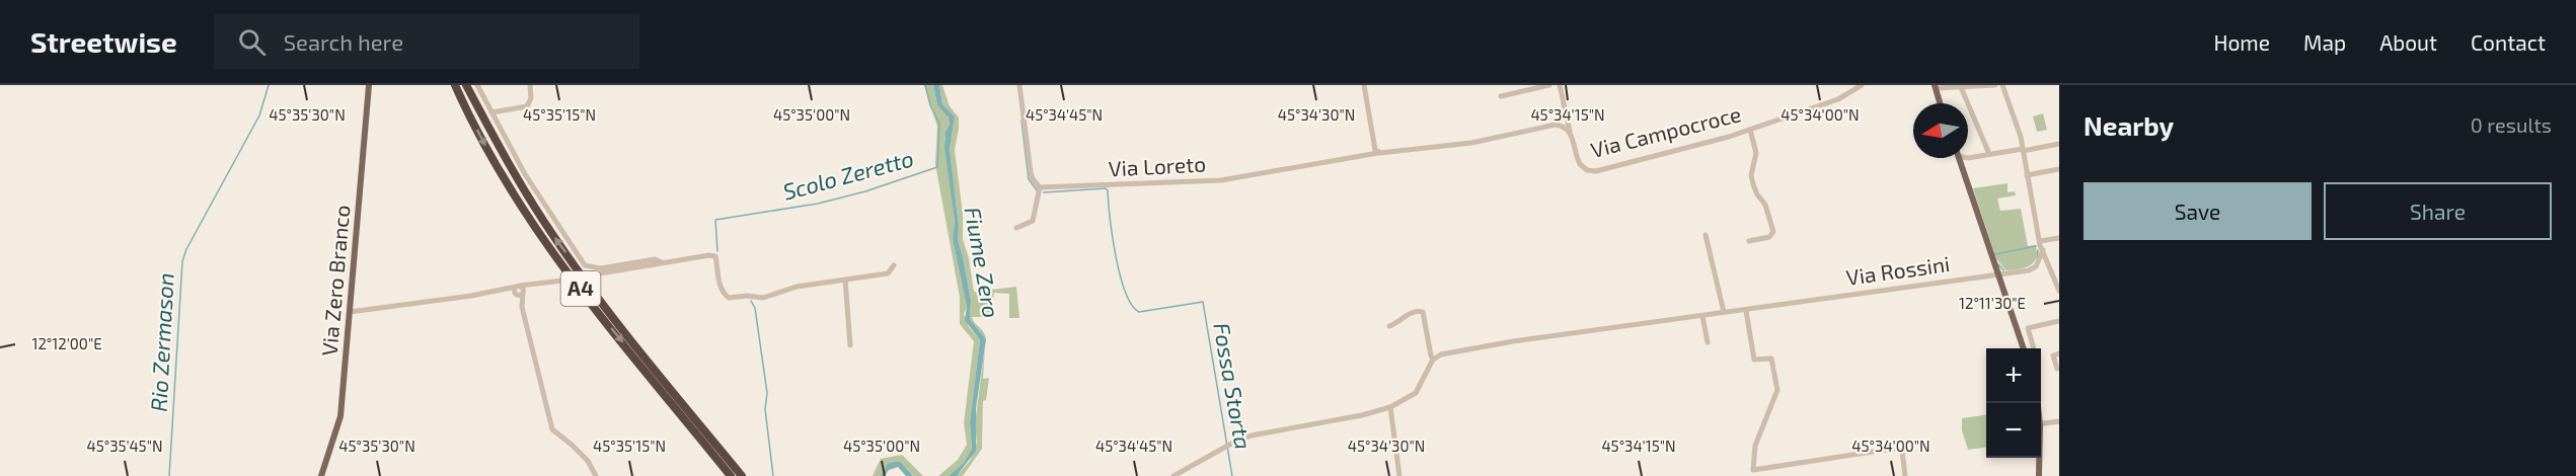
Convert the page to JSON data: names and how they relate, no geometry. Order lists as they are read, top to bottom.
{
  "streets": {
    "highway": ["A4"],
    "main road": ["Via Zero Branco"],
    "street": ["Via Campocroce", "Via Loreto", "Via Rossini"]
  },
  "crossings": [
    ["Via Campocroce", "Via Loreto"]
  ],
  "water": [
    "Scolo Zeretto",
    "Fiume Zero",
    "Rio Zermason",
    "Fossa Storta"
  ],
  "north": "left",
  "page": {
    "header": "Streetwise",
    "search": "Search here",
    "nav": [
      "Home",
      "Map",
      "About",
      "Contact"
    ],
    "heading": ["Nearby", "0 results"],
    "buttons": ["Save", "Share"],
    "map_buttons": ["+", "−"]
  },
  "coordinates": [
    "45°35'30\"N",
    "45°35'15\"N",
    "45°35'00\"N",
    "45°34'45\"N",
    "45°34'30\"N",
    "45°34'15\"N",
    "45°34'00\"N",
    "12°11'30\"E",
    "12°12'00\"E",
    "45°35'45\"N"
  ]
}
